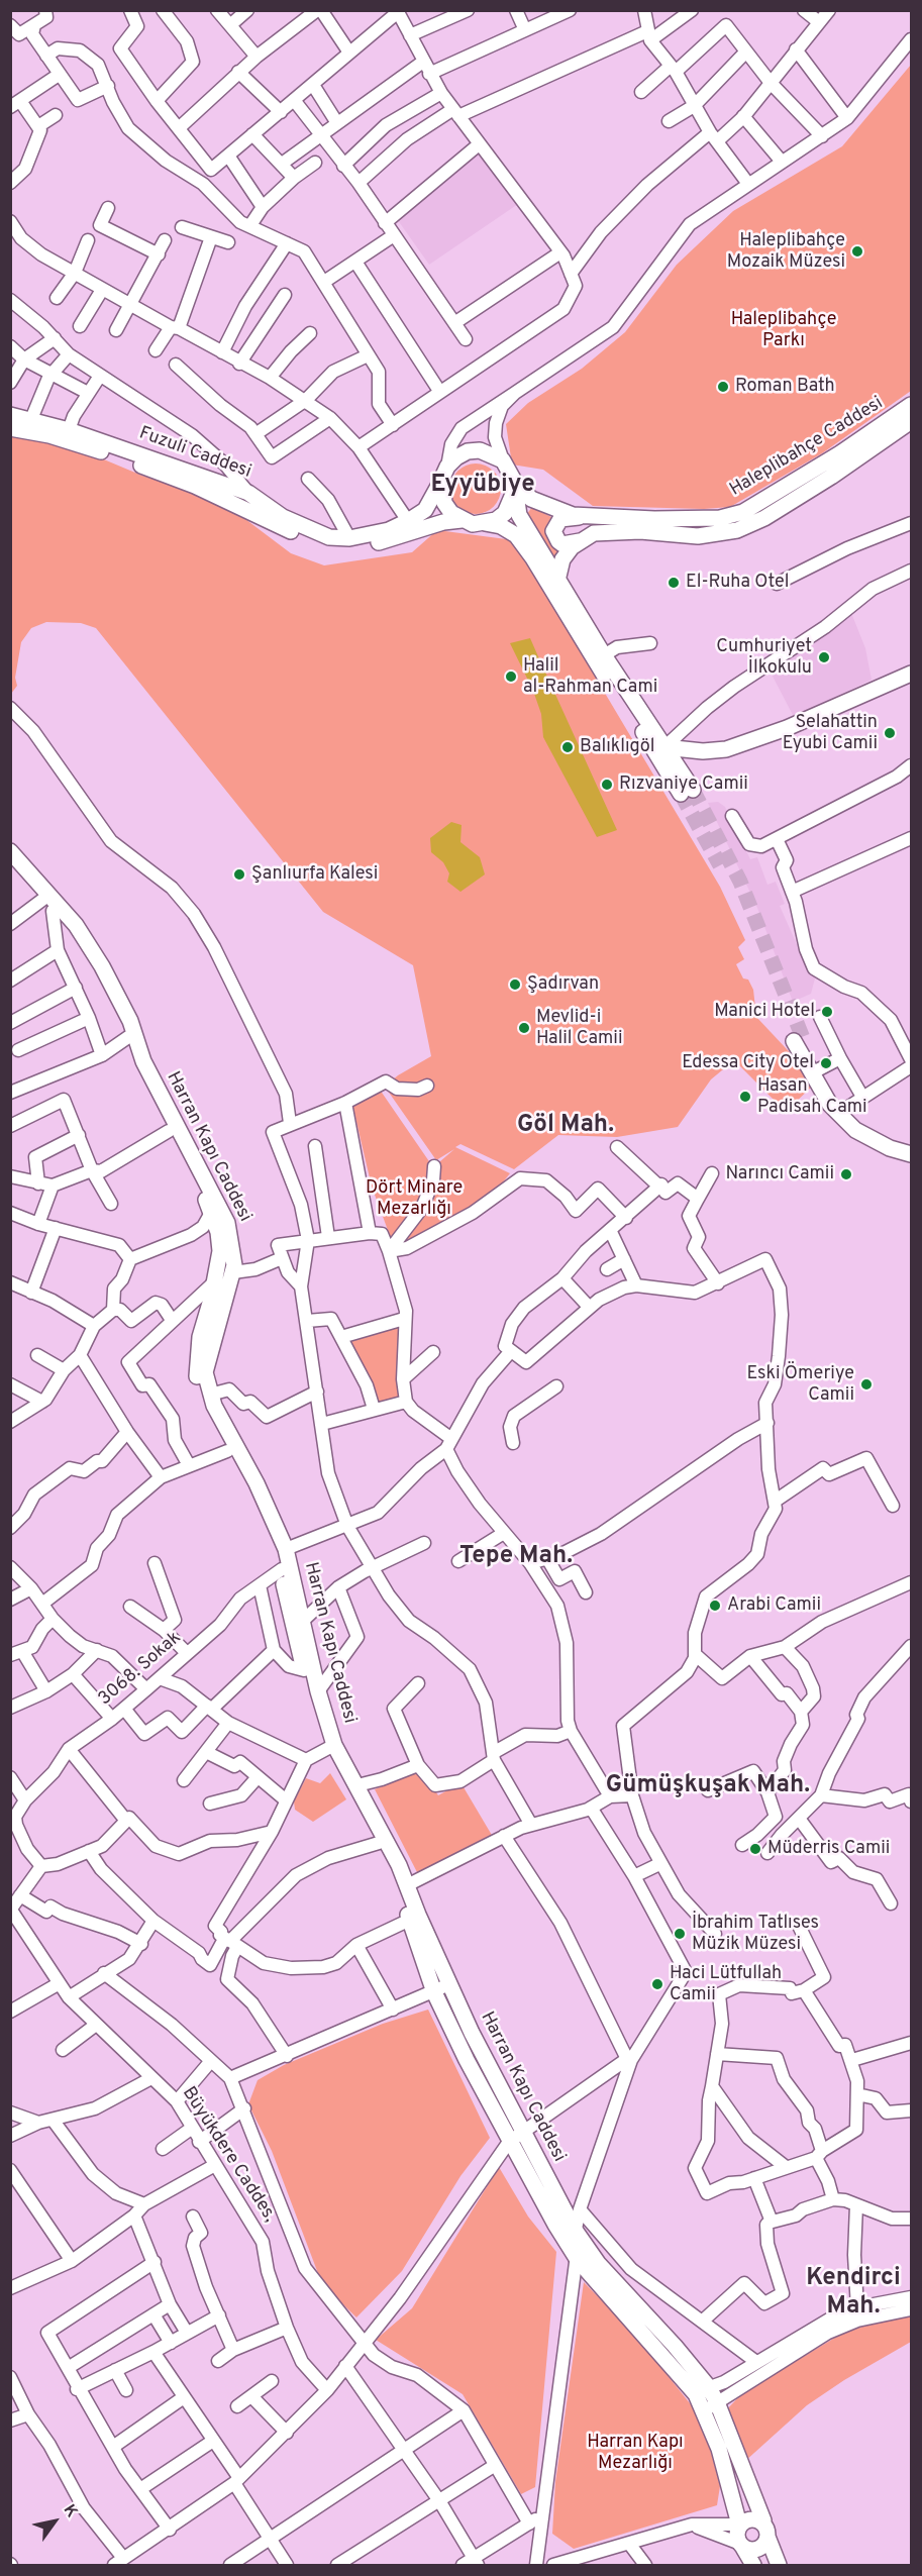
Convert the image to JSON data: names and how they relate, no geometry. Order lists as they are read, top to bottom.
{
  "streets": {
    "main road": ["Haleplibahçe Caddesi", "Fuzuli Caddesi", "Harran Kapı Caddesi"],
    "street": ["3068. Sokak", "Büyükdere Caddes,"]
  },
  "crossings": [
    ["Haleplibahçe Caddesi", "Fuzuli Caddesi"],
    ["Harran Kapı Caddesi", "3068. Sokak"]
  ],
  "districts": [
    "Eyyübiye",
    "Göl Mah.",
    "Tepe Mah.",
    "Gümüşkuşak Mah.",
    "Kendirci Mah."
  ],
  "parks": ["Haleplibahçe Parkı", "Dört Minare Mezarlığı", "Harran Kapı Mezarlığı"],
  "places": [
    "Haleplibahçe Mozaik Müzesi",
    "Roman Bath",
    "El-Ruha Otel",
    "Cumhuriyet İlkokulu",
    "Halil al-Rahman Cami",
    "Selahattin Eyubi Camii",
    "Balıklıgöl",
    "Rızvaniye Camii",
    "Şanlıurfa Kalesi",
    "Şadırvan",
    "Manici Hotel",
    "Mevlid-i Halil Camii",
    "Edessa City Otel",
    "Hasan Padisah Cami",
    "Narıncı Camii",
    "Eski Ömeriye Camii",
    "Arabi Camii",
    "Müderris Camii",
    "İbrahim Tatlıses Müzik Müzesi",
    "Haci Lütfullah Camii"
  ],
  "north": "top right"
}
